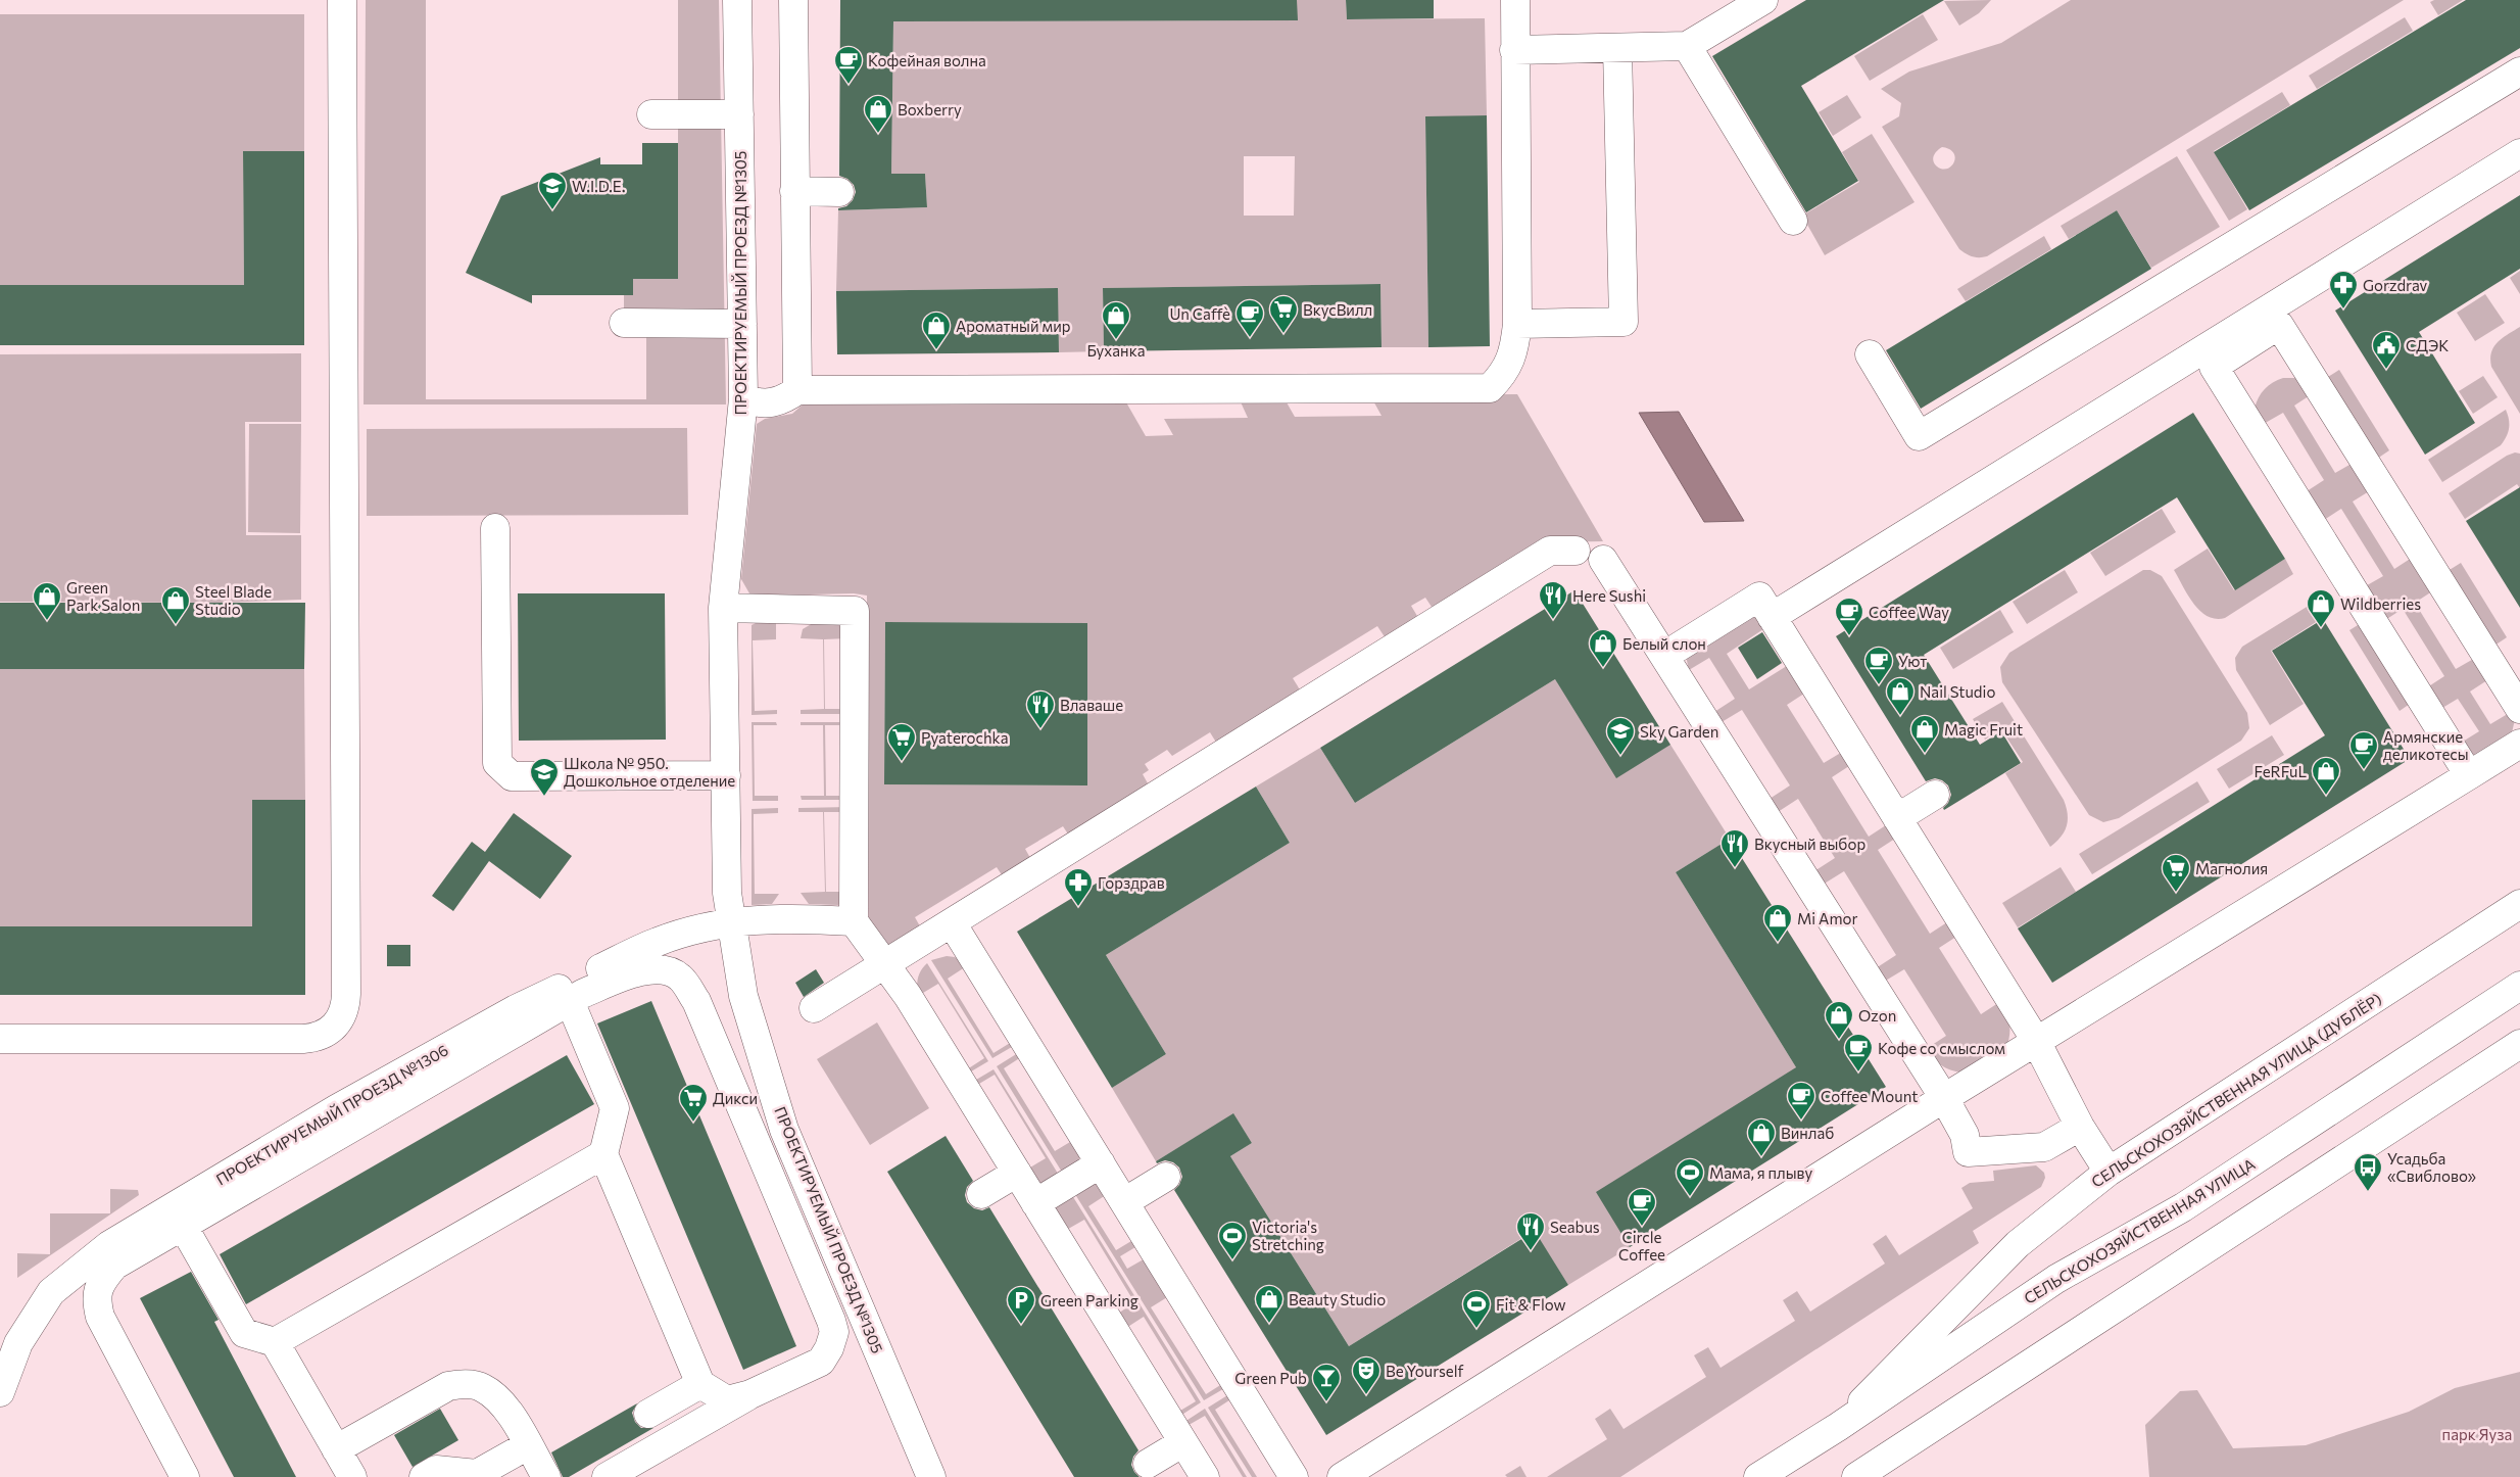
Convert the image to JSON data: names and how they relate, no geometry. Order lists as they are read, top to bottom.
{
  "streets": {
    "street": [
      "ПРОЕКТИРУЕМЫЙ ПРОЕЗД №1305",
      "СЕЛЬСКОХОЗЯЙСТВЕННАЯ УЛИЦА (ДУБЛЁР)",
      "ПРОЕКТИРУЕМЫЙ ПРОЕЗД №1306",
      "СЕЛЬСКОХОЗЯЙСТВЕННАЯ УЛИЦА"
    ]
  },
  "crossings": [
    ["ПРОЕКТИРУЕМЫЙ ПРОЕЗД №1305", "ПРОЕКТИРУЕМЫЙ ПРОЕЗД №1306"],
    ["СЕЛЬСКОХОЗЯЙСТВЕННАЯ УЛИЦА (ДУБЛЁР)", "СЕЛЬСКОХОЗЯЙСТВЕННАЯ УЛИЦА"]
  ],
  "parks": ["парк Яуза"],
  "places": {
    "cafe": [
      "Кофейная волна",
      "Un Caffè",
      "Coffee Way",
      "Уют",
      "Армянские деликотесы",
      "Кофе со смыслом",
      "Coffee Mount",
      "Circle Coffee"
    ],
    "shop": [
      "Boxberry",
      "Буханка",
      "Ароматный мир",
      "Green Park Salon",
      "Steel Blade Studio",
      "Wildberries",
      "Белый слон",
      "Nail Studio",
      "Magic Fruit",
      "FeRFuL",
      "Mi Amor",
      "Ozon",
      "Винлаб",
      "Beauty Studio"
    ],
    "school or university": ["W.I.D.E.", "Sky Garden", "Школа № 950. Дошкольное отделение"],
    "pharmacy": ["Gorzdrav", "Горздрав"],
    "supermarket": [
      "ВкусВилл",
      "Pyaterochka",
      "Магнолия",
      "Дикси"
    ],
    "public building": ["СДЭК"],
    "restaurant": [
      "Here Sushi",
      "Влаваше",
      "Вкусный выбор",
      "Seabus"
    ],
    "bus stop": ["Усадьба «Свиблово»"],
    "sports": ["Мама, я плыву", "Victoria's Stretching", "Fit & Flow"],
    "parking": ["Green Parking"],
    "theatre": ["Be Yourself"],
    "bar": ["Green Pub"]
  }
}
